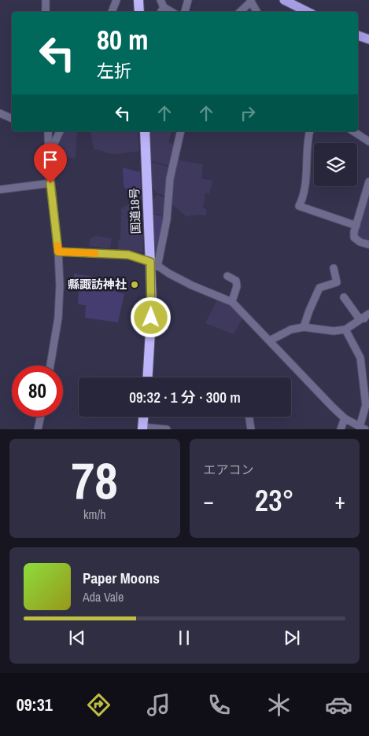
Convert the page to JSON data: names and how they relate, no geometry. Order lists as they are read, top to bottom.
{
  "streets": {
    "highway": ["国道18号"]
  },
  "places": ["縣諏訪神社"],
  "page": {
    "turn": ["80 m", "左折"],
    "limit": "80",
    "trip": "09:32 · 1 分 · 300 m",
    "tile": [
      ["78", "km/h"],
      "エアコン"
    ],
    "heat": ["−", "23°", "+"],
    "song": ["Paper Moons", "Ada Vale"],
    "tabs": "09:31"
  }
}
